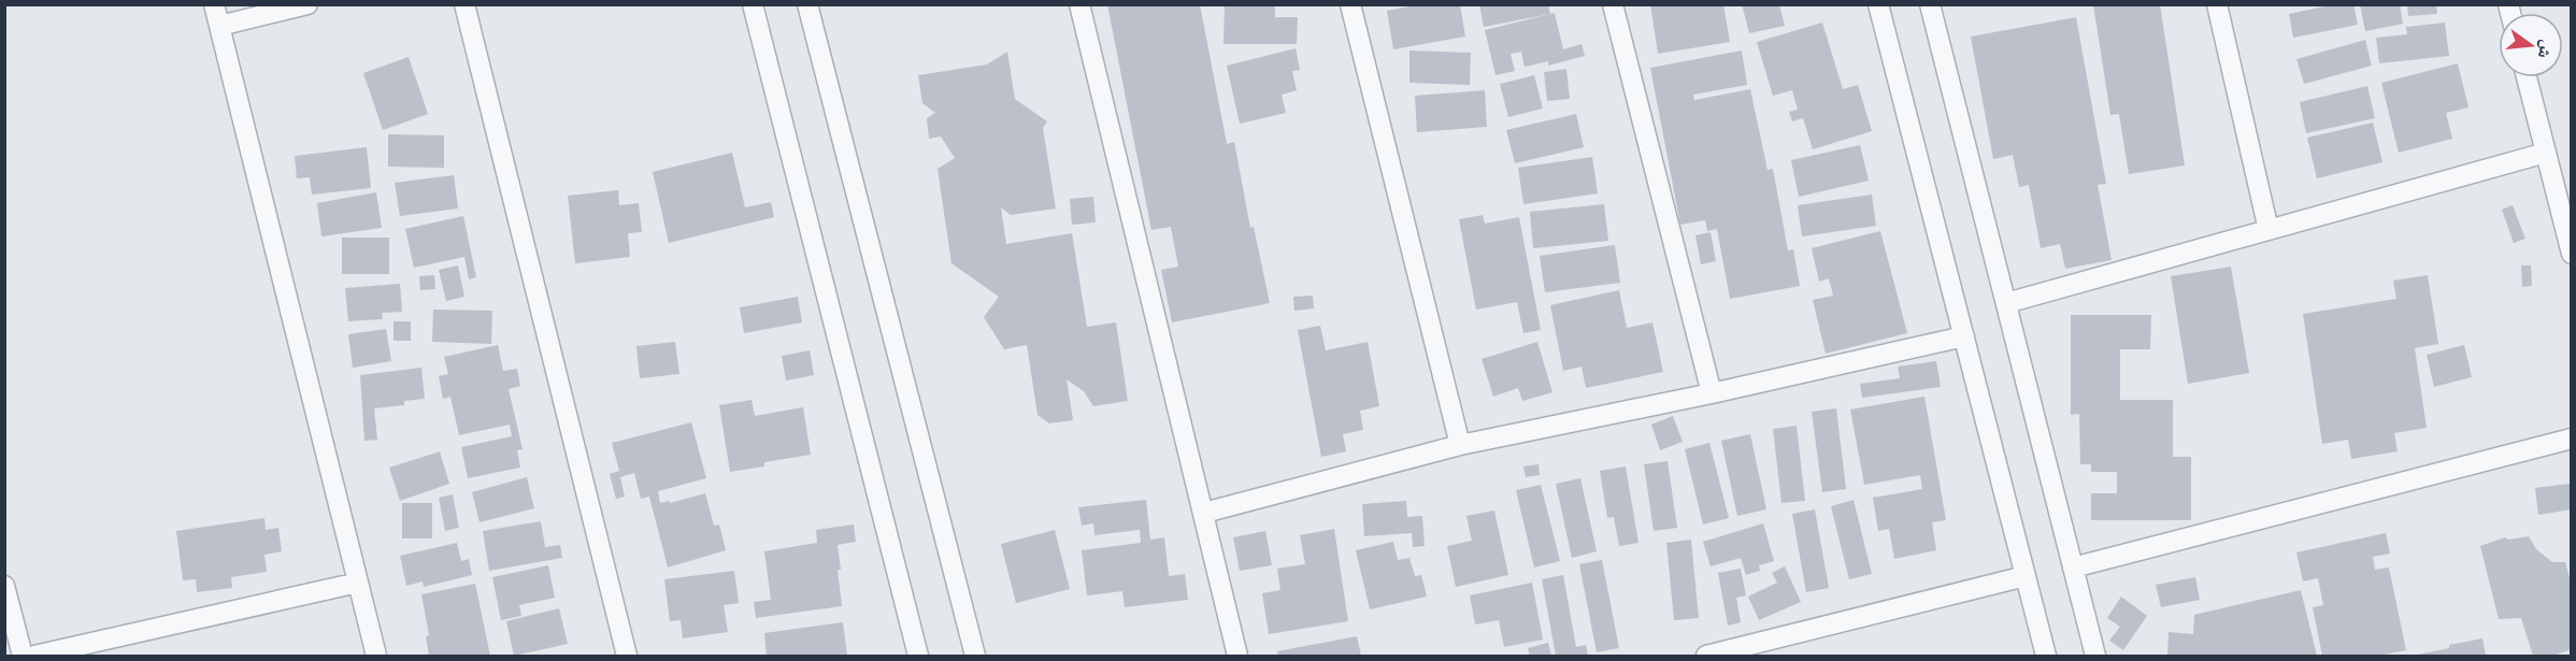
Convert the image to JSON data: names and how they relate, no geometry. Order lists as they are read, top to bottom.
{
  "north": "right"
}
